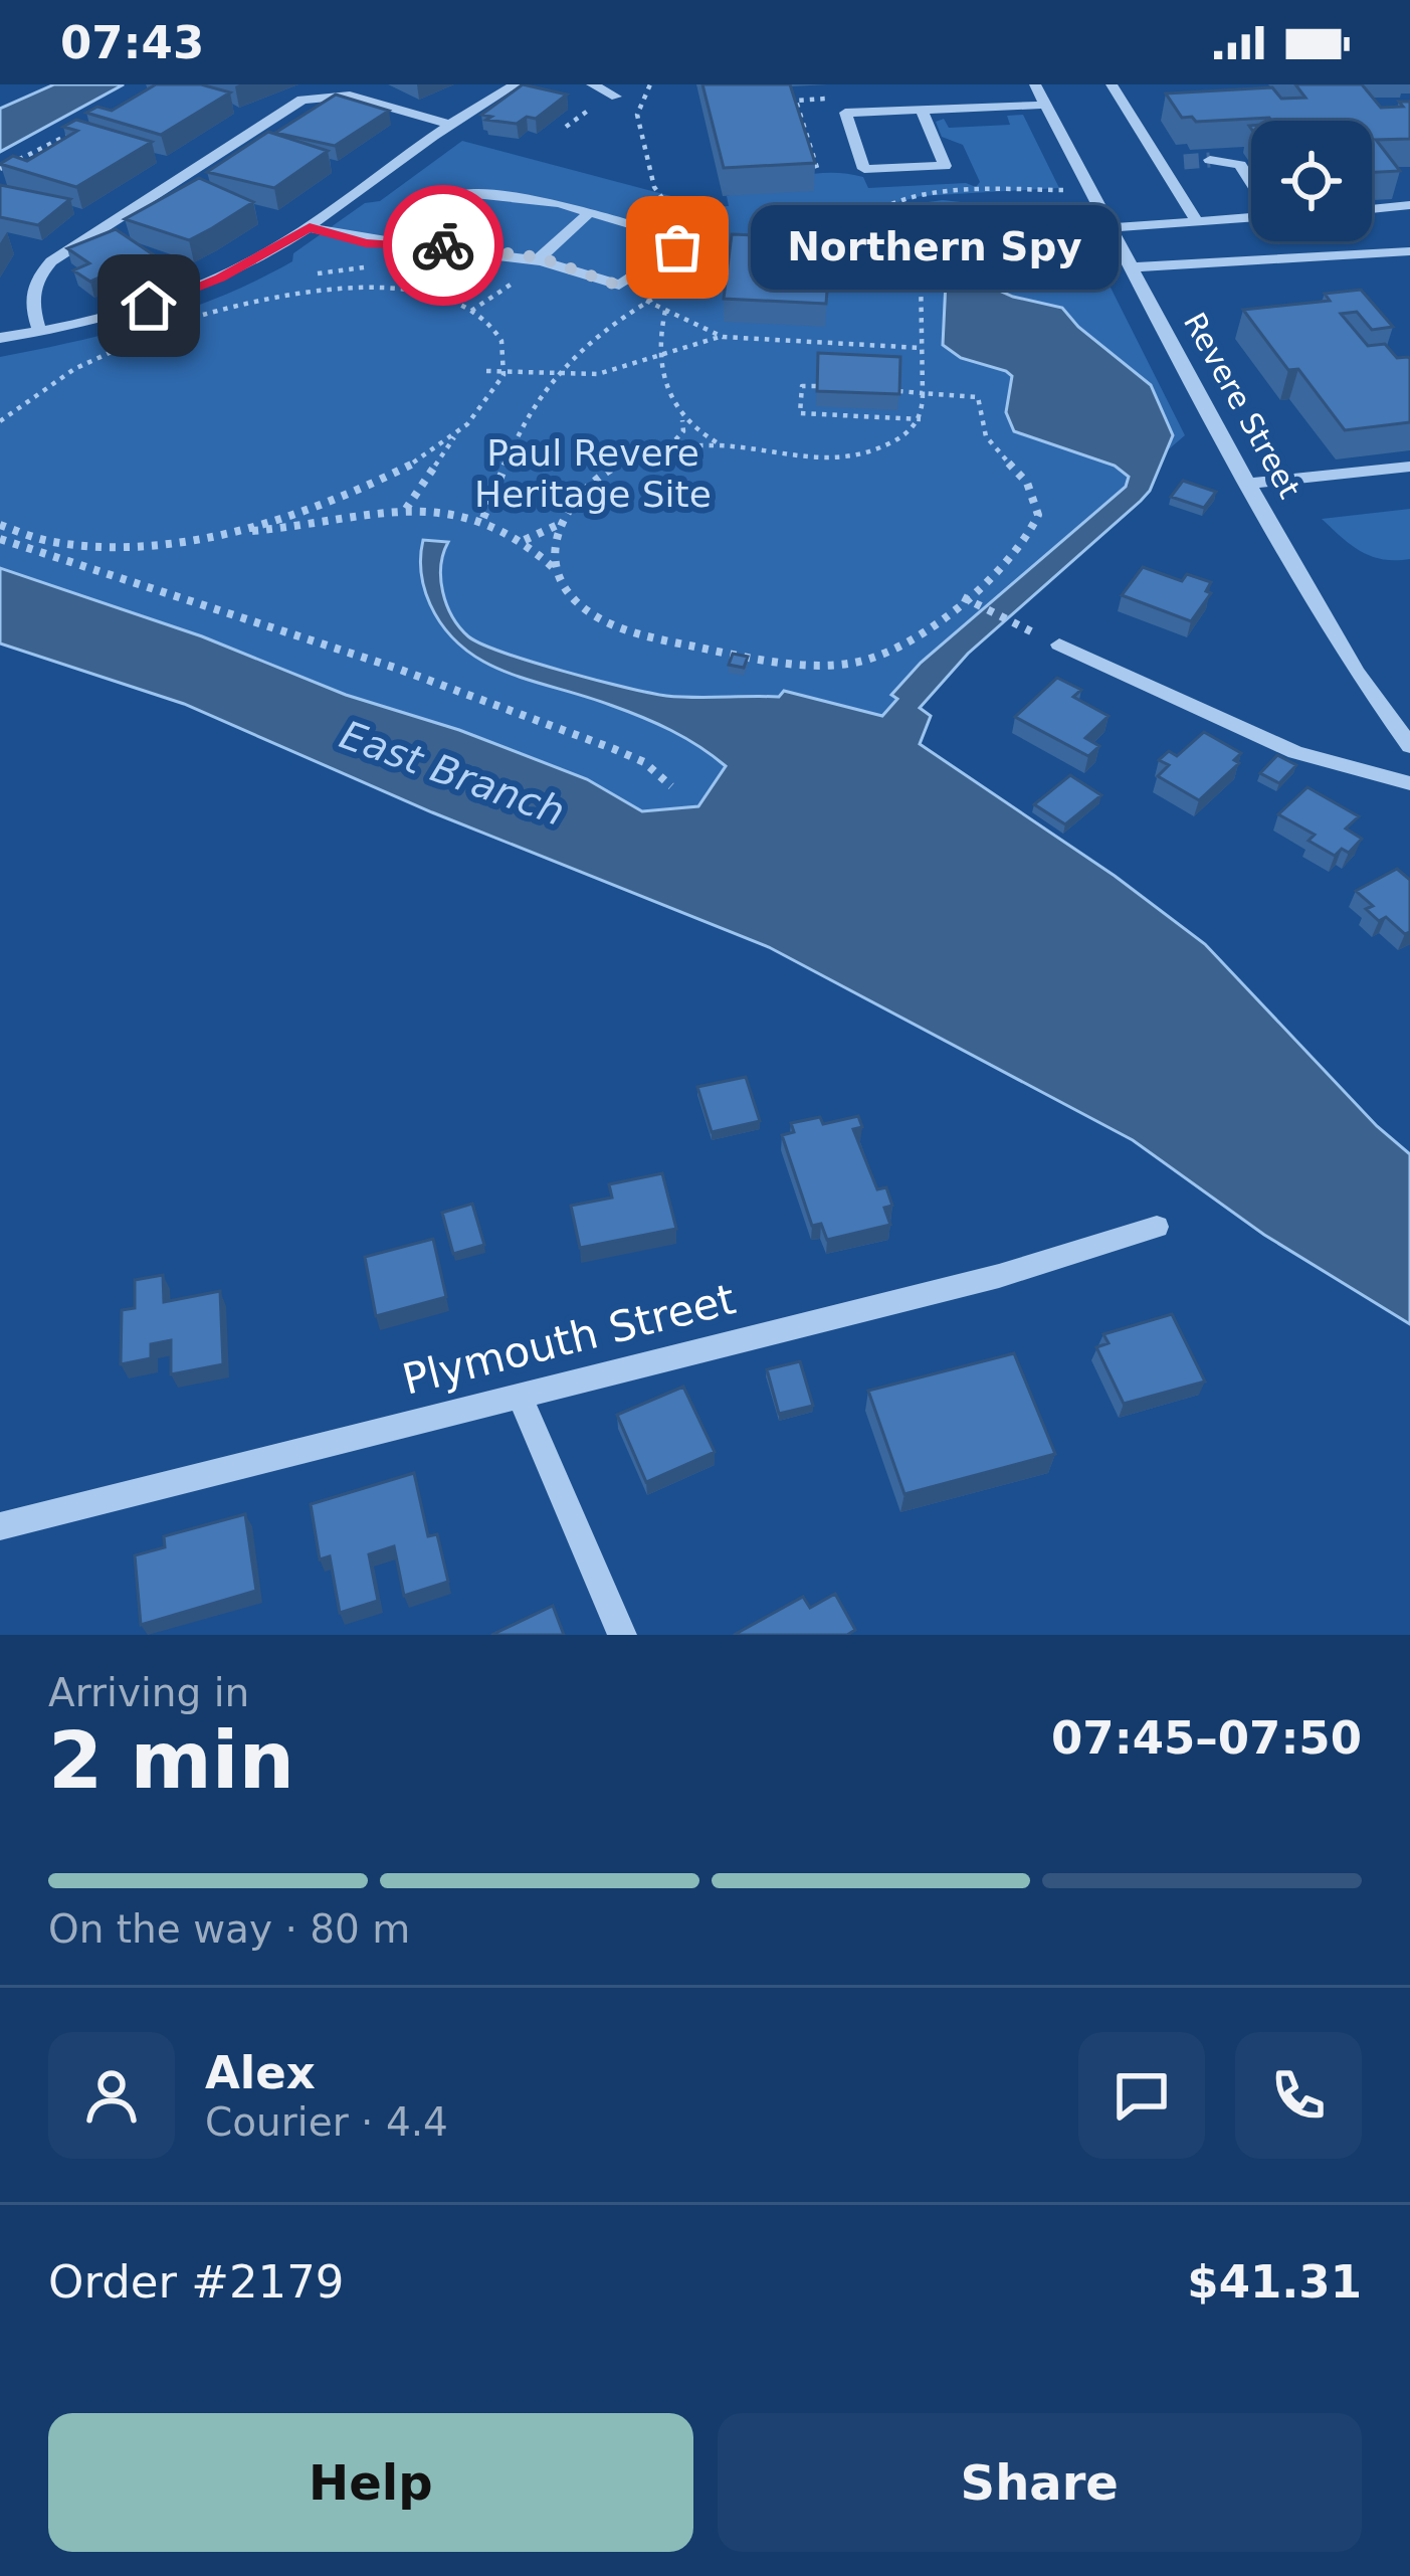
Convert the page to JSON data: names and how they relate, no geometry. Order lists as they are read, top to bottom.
{
  "streets": {
    "street": ["Revere Street", "Plymouth Street"]
  },
  "water": ["East Branch"],
  "parks": ["Paul Revere Heritage Site"],
  "places": ["Northern Spy"],
  "page": {
    "status": "07:43",
    "bubble": "Northern Spy",
    "heading": ["2 min", "Arriving in", "07:45–07:50"],
    "panel": [
      "Alex",
      "Courier · 4.4",
      "Order #2179",
      "$41.31"
    ],
    "bar": "On the way · 80 m",
    "buttons": ["Help", "Share"]
  }
}
